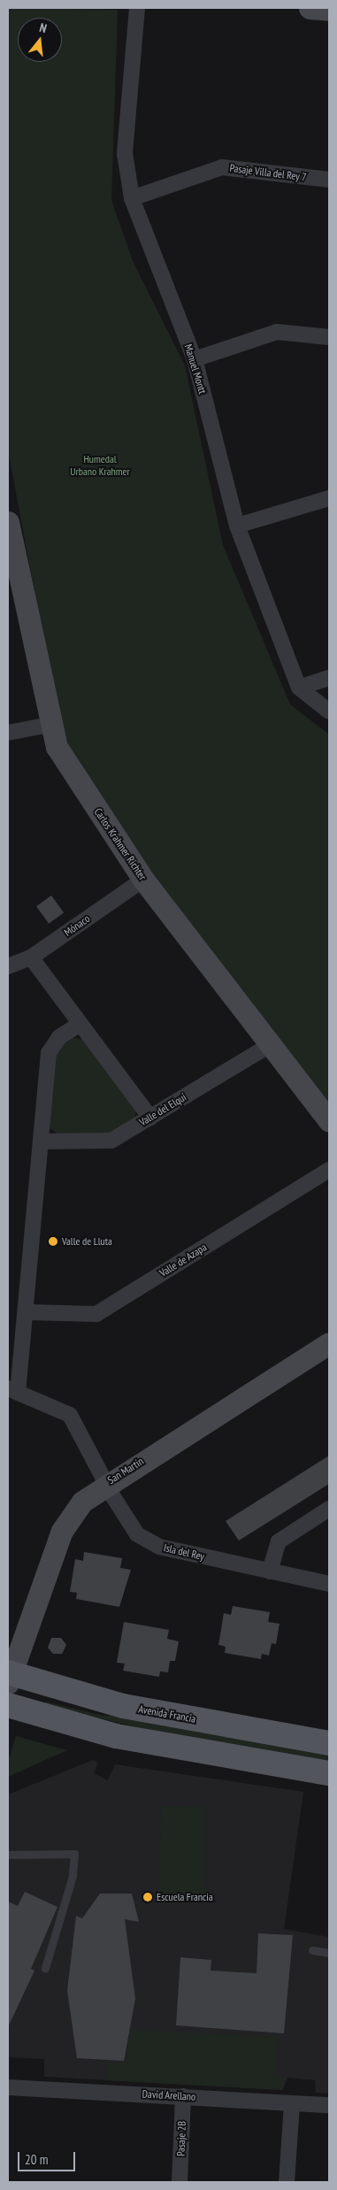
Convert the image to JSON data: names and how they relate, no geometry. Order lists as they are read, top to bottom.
{
  "streets": {
    "main road": ["Avenida Francia"],
    "street": [
      "Pasaje Villa del Rey 7",
      "Manuel Montt",
      "Carlos Krahmer Richter",
      "Mónaco",
      "Valle del Elqui",
      "Valle de Azapa",
      "San Martín",
      "Isla del Rey",
      "David Arellano",
      "Pasaje 2B"
    ]
  },
  "crossings": [
    ["Pasaje Villa del Rey 7", "Manuel Montt"],
    ["Carlos Krahmer Richter", "Mónaco"],
    ["Carlos Krahmer Richter", "Valle del Elqui"],
    ["San Martín", "Isla del Rey"],
    ["San Martín", "Avenida Francia"],
    ["David Arellano", "Pasaje 2B"]
  ],
  "parks": ["Humedal Urbano Krahmer"],
  "places": ["Valle de Lluta", "Escuela Francia"],
  "scale_bar": "20 m",
  "north": "top"
}
